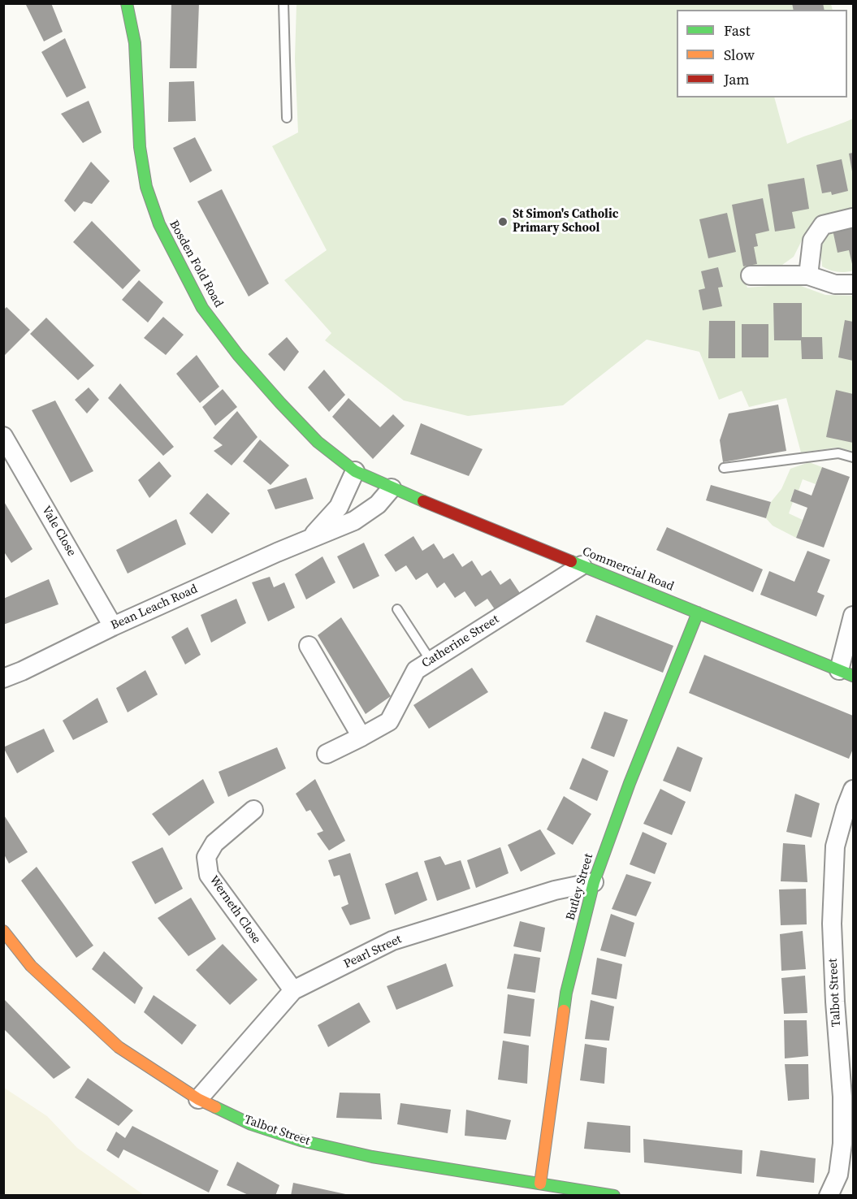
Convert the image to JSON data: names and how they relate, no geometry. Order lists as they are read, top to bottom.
{
  "streets": {
    "street": [
      "Bosden Fold Road",
      "Vale Close",
      "Commercial Road",
      "Bean Leach Road",
      "Catherine Street",
      "Butley Street",
      "Werneth Close",
      "Pearl Street",
      "Talbot Street"
    ]
  },
  "crossings": [
    ["Bosden Fold Road", "Commercial Road"],
    ["Bosden Fold Road", "Bean Leach Road"],
    ["Vale Close", "Bean Leach Road"],
    ["Commercial Road", "Bean Leach Road"],
    ["Commercial Road", "Catherine Street"],
    ["Commercial Road", "Butley Street"],
    ["Butley Street", "Pearl Street"],
    ["Butley Street", "Talbot Street"],
    ["Werneth Close", "Pearl Street"],
    ["Pearl Street", "Talbot Street"]
  ],
  "places": ["St Simon's Catholic Primary School"],
  "legend": ["Fast", "Slow", "Jam"]
}
